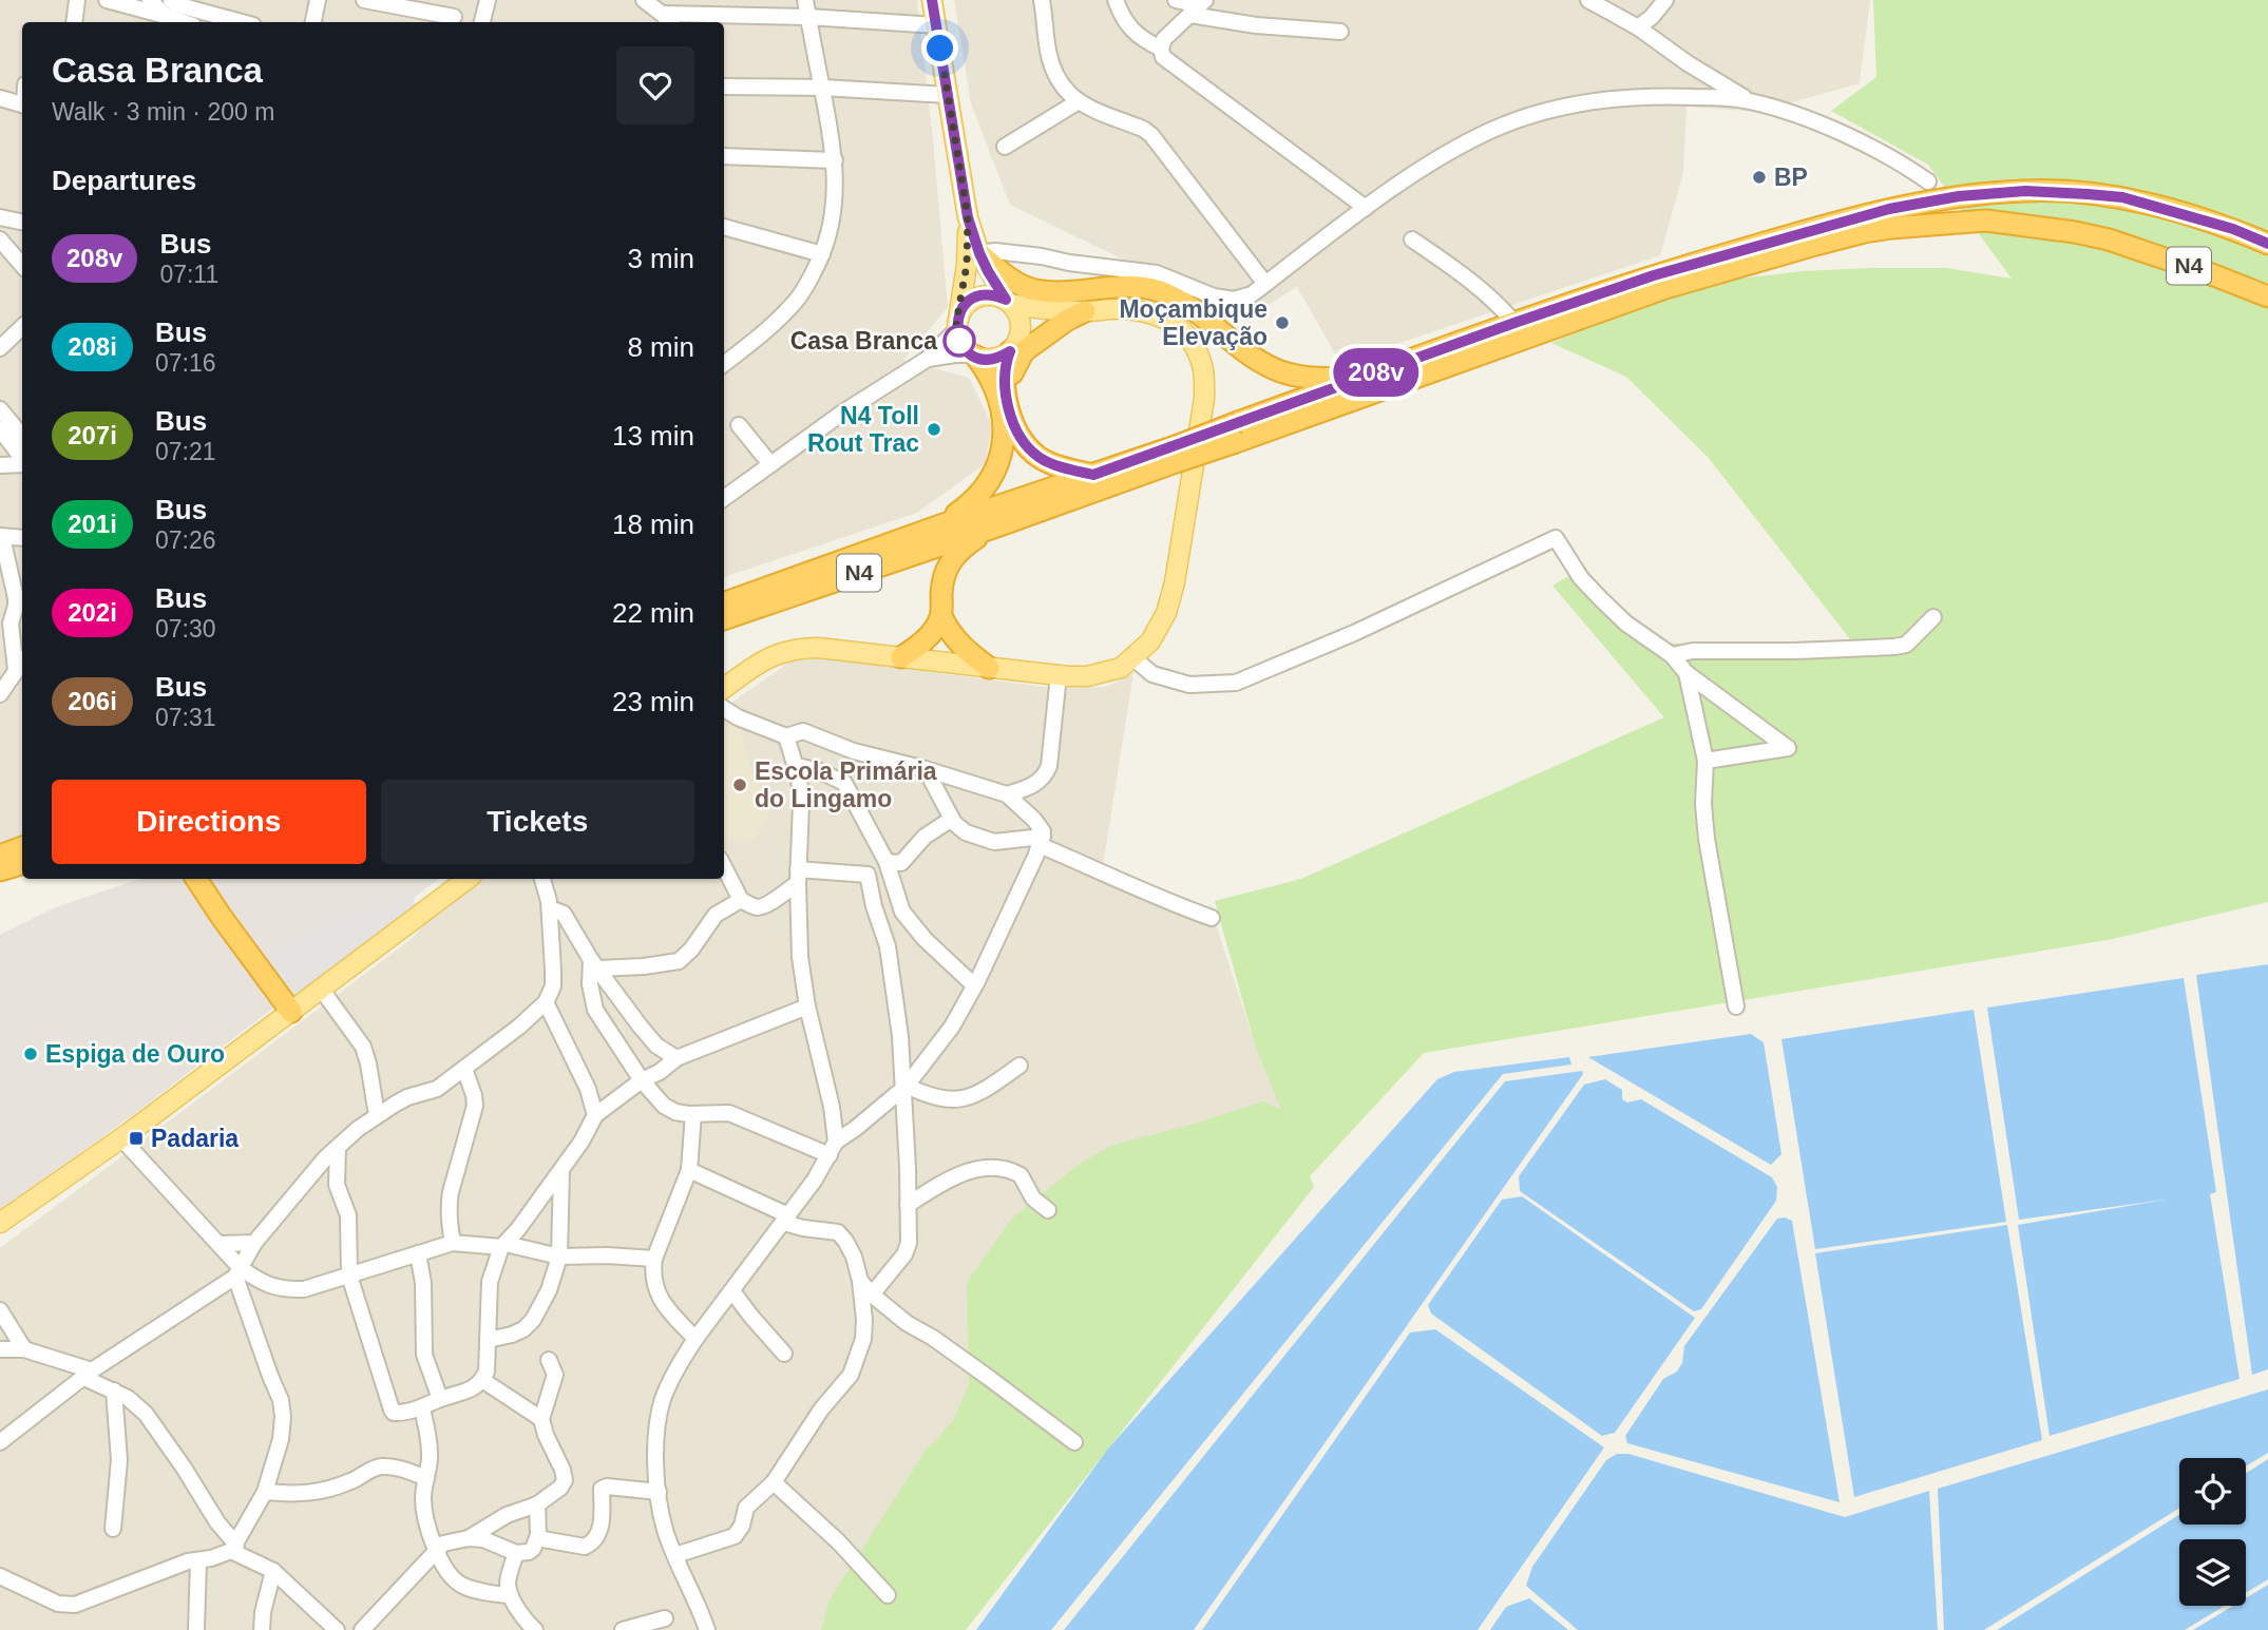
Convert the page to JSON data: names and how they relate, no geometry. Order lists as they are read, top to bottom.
{
  "streets": {
    "highway": ["N4"]
  },
  "places": {
    "other": [
      "BP",
      "Moçambique Elevação",
      "Casa Branca",
      "N4 Toll Rout Trac",
      "Escola Primária do Lingamo",
      "Espiga de Ouro"
    ],
    "transit": ["Padaria"]
  },
  "lines": ["bus line 208v"],
  "page": {
    "on_map": "208v",
    "heading": [
      ["Casa Branca", "Walk · 3 min · 200 m"],
      "Departures"
    ],
    "list": [
      {
        "mark": "208v",
        "name": "Bus",
        "note": "07:11",
        "value": "3 min"
      },
      {
        "mark": "208i",
        "name": "Bus",
        "note": "07:16",
        "value": "8 min"
      },
      {
        "mark": "207i",
        "name": "Bus",
        "note": "07:21",
        "value": "13 min"
      },
      {
        "mark": "201i",
        "name": "Bus",
        "note": "07:26",
        "value": "18 min"
      },
      {
        "mark": "202i",
        "name": "Bus",
        "note": "07:30",
        "value": "22 min"
      },
      {
        "mark": "206i",
        "name": "Bus",
        "note": "07:31",
        "value": "23 min"
      }
    ],
    "buttons": ["Directions", "Tickets"]
  }
}
